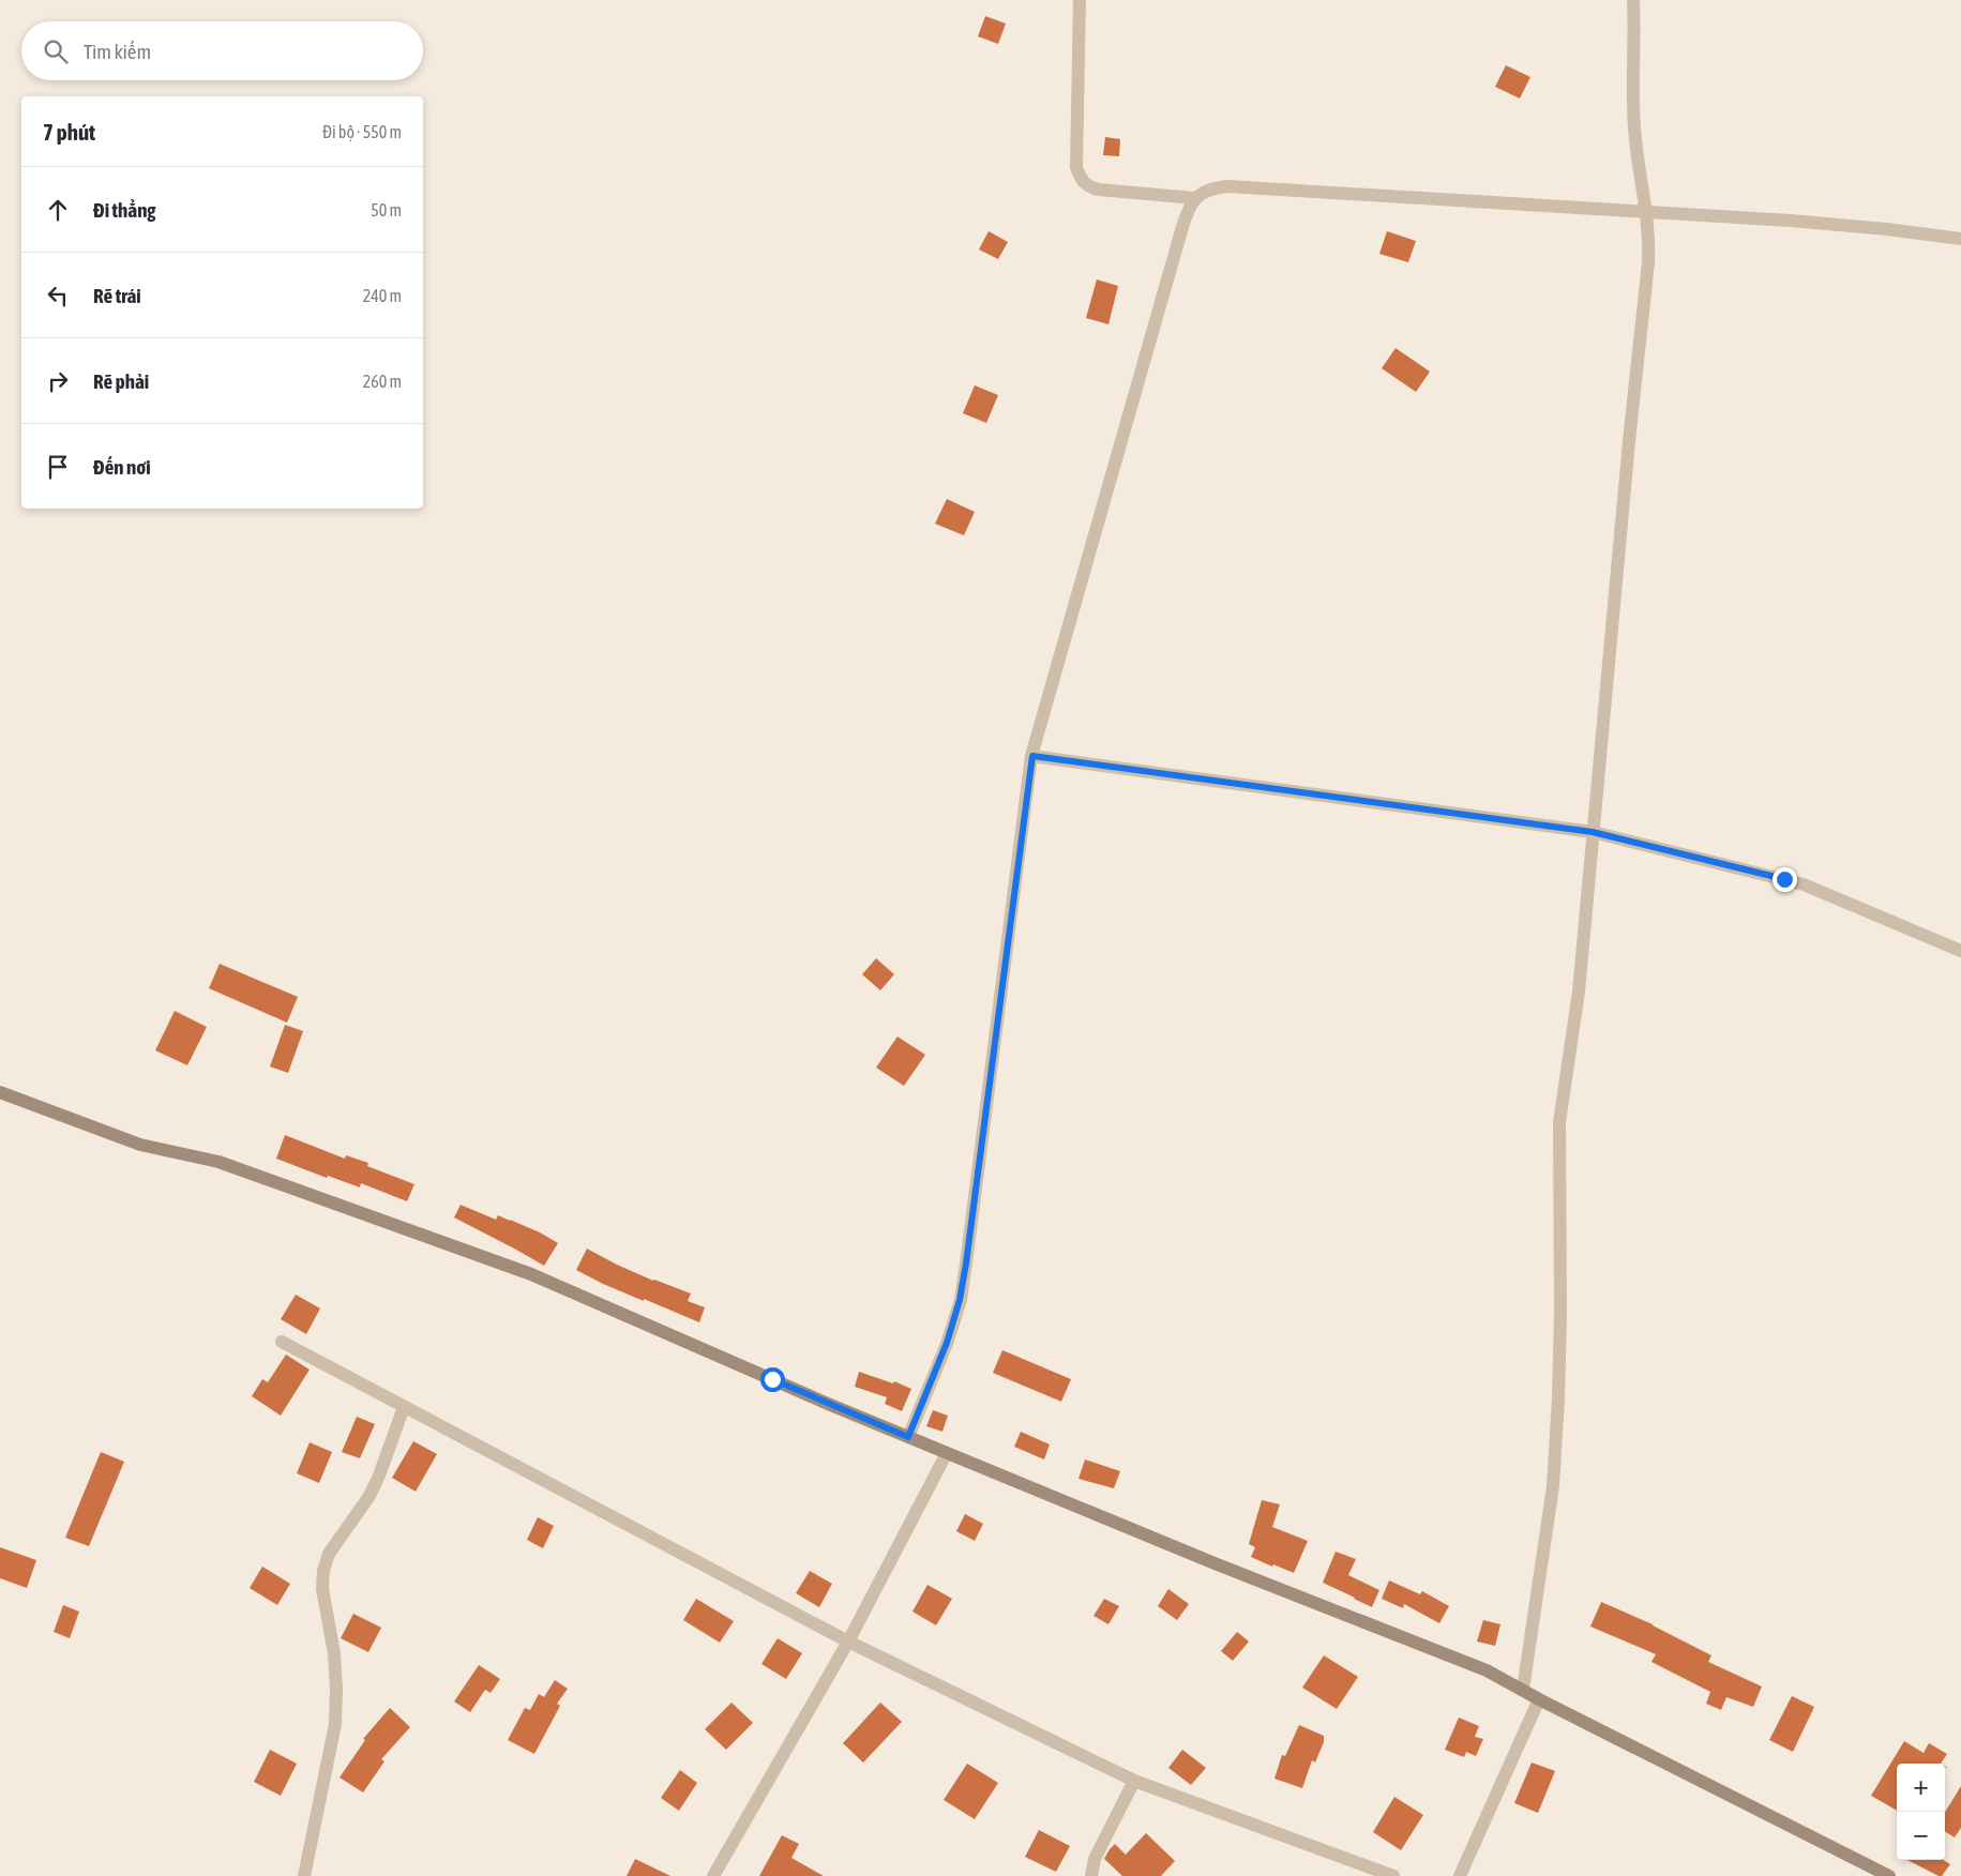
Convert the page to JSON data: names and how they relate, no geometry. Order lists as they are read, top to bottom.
{
  "page": {
    "search": "Tìm kiếm",
    "heading": ["7 phút", "Đi bộ · 550 m"],
    "list": [
      ["Đi thẳng", "50 m"],
      ["Rẽ trái", "240 m"],
      ["Rẽ phải", "260 m"],
      "Đến nơi"
    ],
    "map_buttons": ["+", "−"]
  }
}
